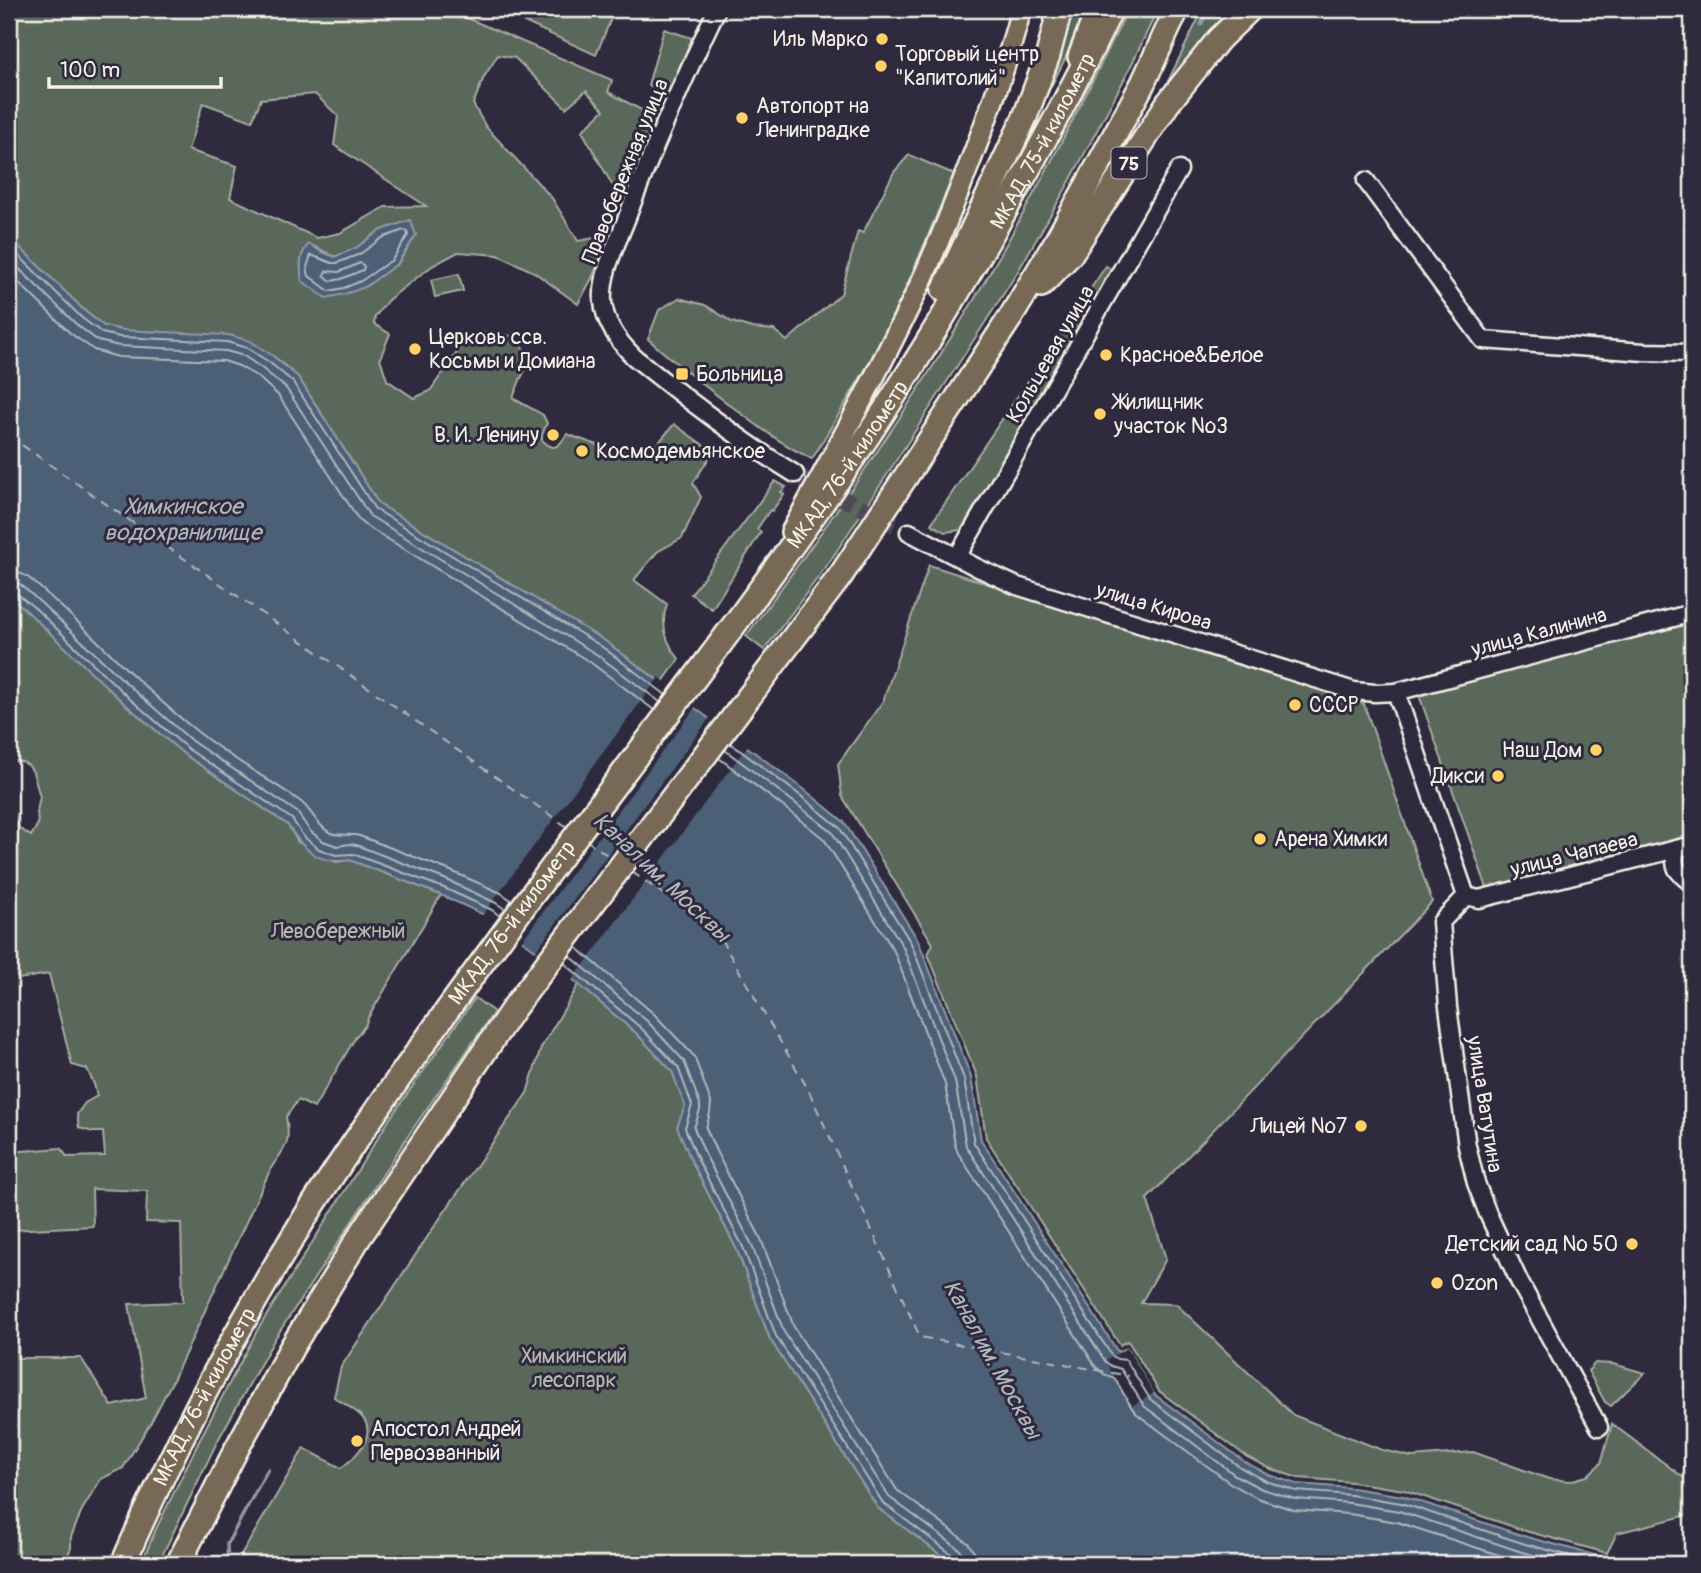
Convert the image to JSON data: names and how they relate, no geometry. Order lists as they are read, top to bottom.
{
  "streets": {
    "highway": ["МКАД, 75-й километр", "75", "МКАД, 76-й километр"],
    "street": [
      "Правобережная улица",
      "Кольцевая улица",
      "улица Кирова",
      "улица Калинина",
      "улица Чапаева",
      "улица Ватутина"
    ]
  },
  "crossings": [
    ["МКАД, 75-й километр", "МКАД, 76-й километр"],
    ["Кольцевая улица", "улица Кирова"],
    ["улица Кирова", "улица Калинина"],
    ["улица Чапаева", "улица Ватутина"]
  ],
  "water": ["Химкинское водохранилище", "Канал им. Москвы"],
  "parks": ["Левобережный", "Химкинский лесопарк"],
  "places": {
    "other": [
      "Иль Марко",
      "Торговый центр \"Капитолий\"",
      "Автопорт на Ленинградке",
      "Церковь ссв. Косьмы и Домиана",
      "Красное&Белое",
      "Жилищник участок №3",
      "В. И. Ленину",
      "Космодемьянское",
      "СССР",
      "Наш Дом",
      "Дикси",
      "Арена Химки",
      "Лицей №7",
      "Детский сад № 50",
      "Ozon",
      "Апостол Андрей Первозванный"
    ],
    "transit": ["Больница"]
  },
  "scale_bar": "100 m"
}
